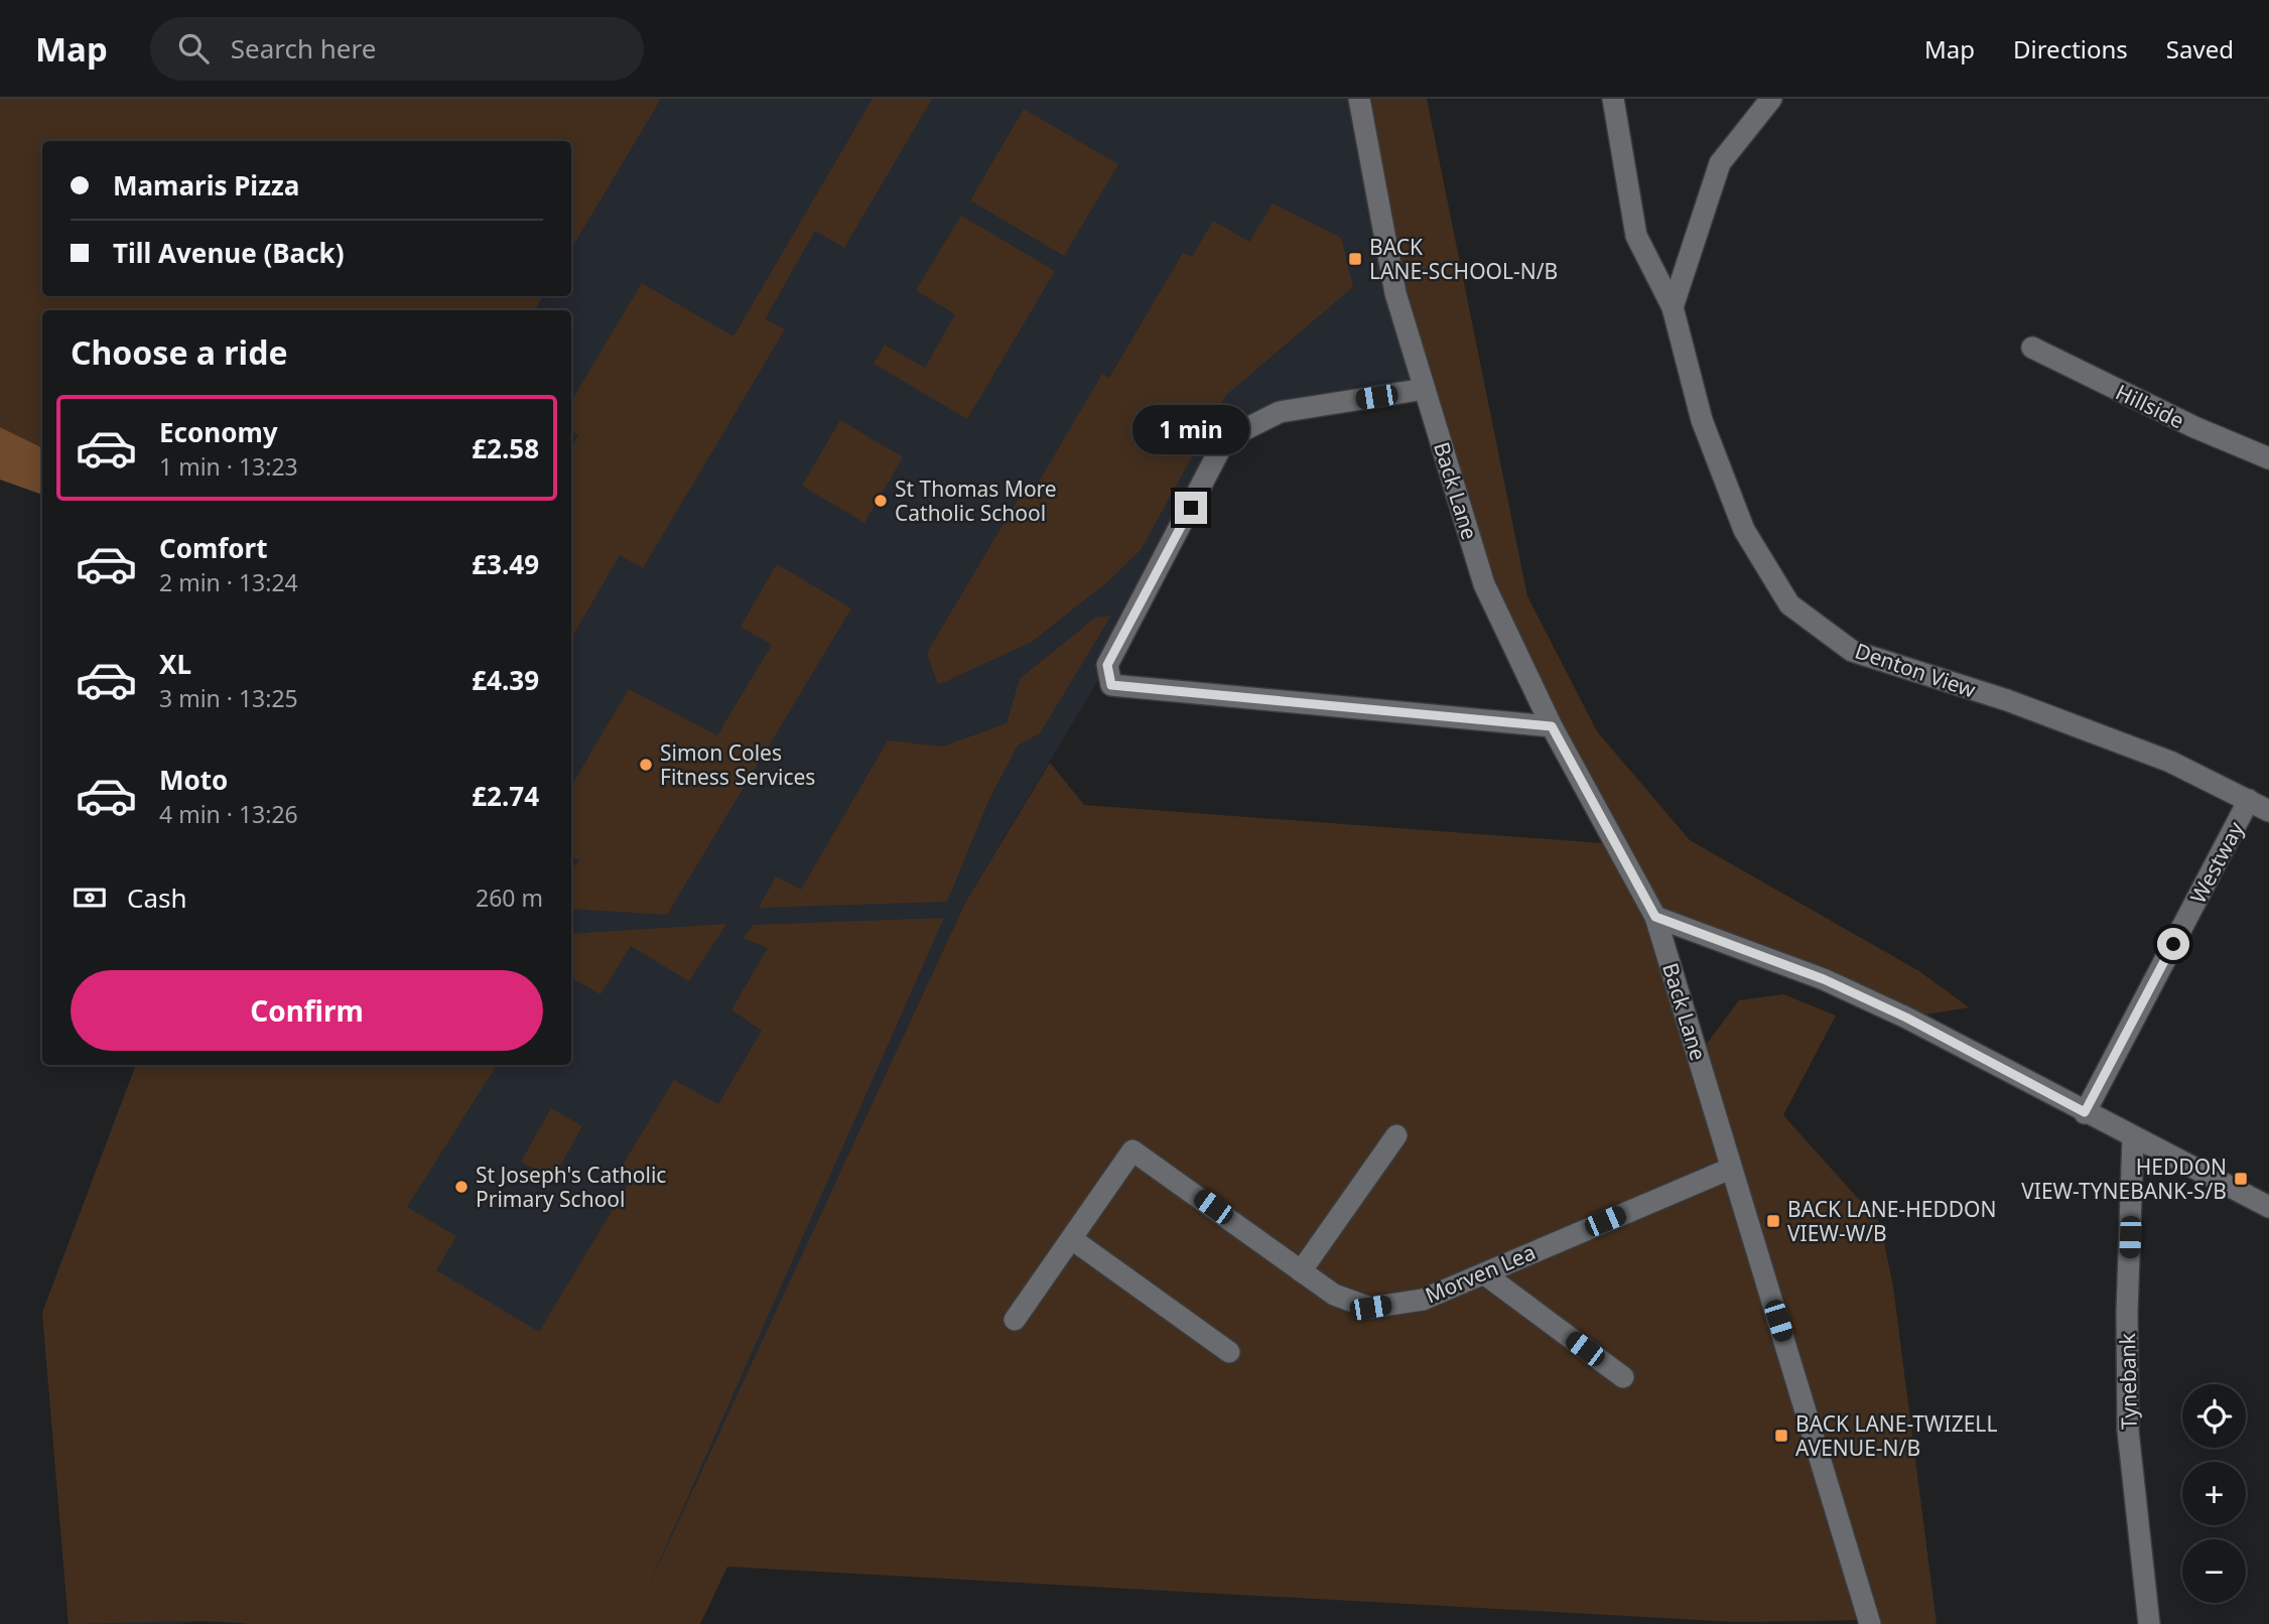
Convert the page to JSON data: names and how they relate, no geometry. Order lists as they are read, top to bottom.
{
  "streets": {
    "street": [
      "Hillside",
      "Back Lane",
      "Denton View",
      "Westway",
      "Morven Lea",
      "Tynebank"
    ]
  },
  "crossings": [
    ["Back Lane", "Morven Lea"],
    ["Denton View", "Westway"]
  ],
  "places": {
    "transit": [
      "BACK LANE-SCHOOL-N/B",
      "HEDDON VIEW-TYNEBANK-S/B",
      "BACK LANE-HEDDON VIEW-W/B",
      "BACK LANE-TWIZELL AVENUE-N/B"
    ],
    "other": ["St Thomas More Catholic School", "Simon Coles Fitness Services", "St Joseph's Catholic Primary School"]
  },
  "page": {
    "header": "Map",
    "search": "Search here",
    "nav": ["Map", "Directions", "Saved"],
    "banner": ["Mamaris Pizza", "Till Avenue (Back)"],
    "heading": "Choose a ride",
    "list": [
      {
        "name": "Economy",
        "note": "1 min · 13:23",
        "value": "£2.58"
      },
      {
        "name": "Comfort",
        "note": "2 min · 13:24",
        "value": "£3.49"
      },
      {
        "name": "XL",
        "note": "3 min · 13:25",
        "value": "£4.39"
      },
      {
        "name": "Moto",
        "note": "4 min · 13:26",
        "value": "£2.74"
      }
    ],
    "bubble": "1 min",
    "pay": ["Cash", "260 m"],
    "buttons": "Confirm",
    "map_buttons": ["+", "−"]
  }
}
